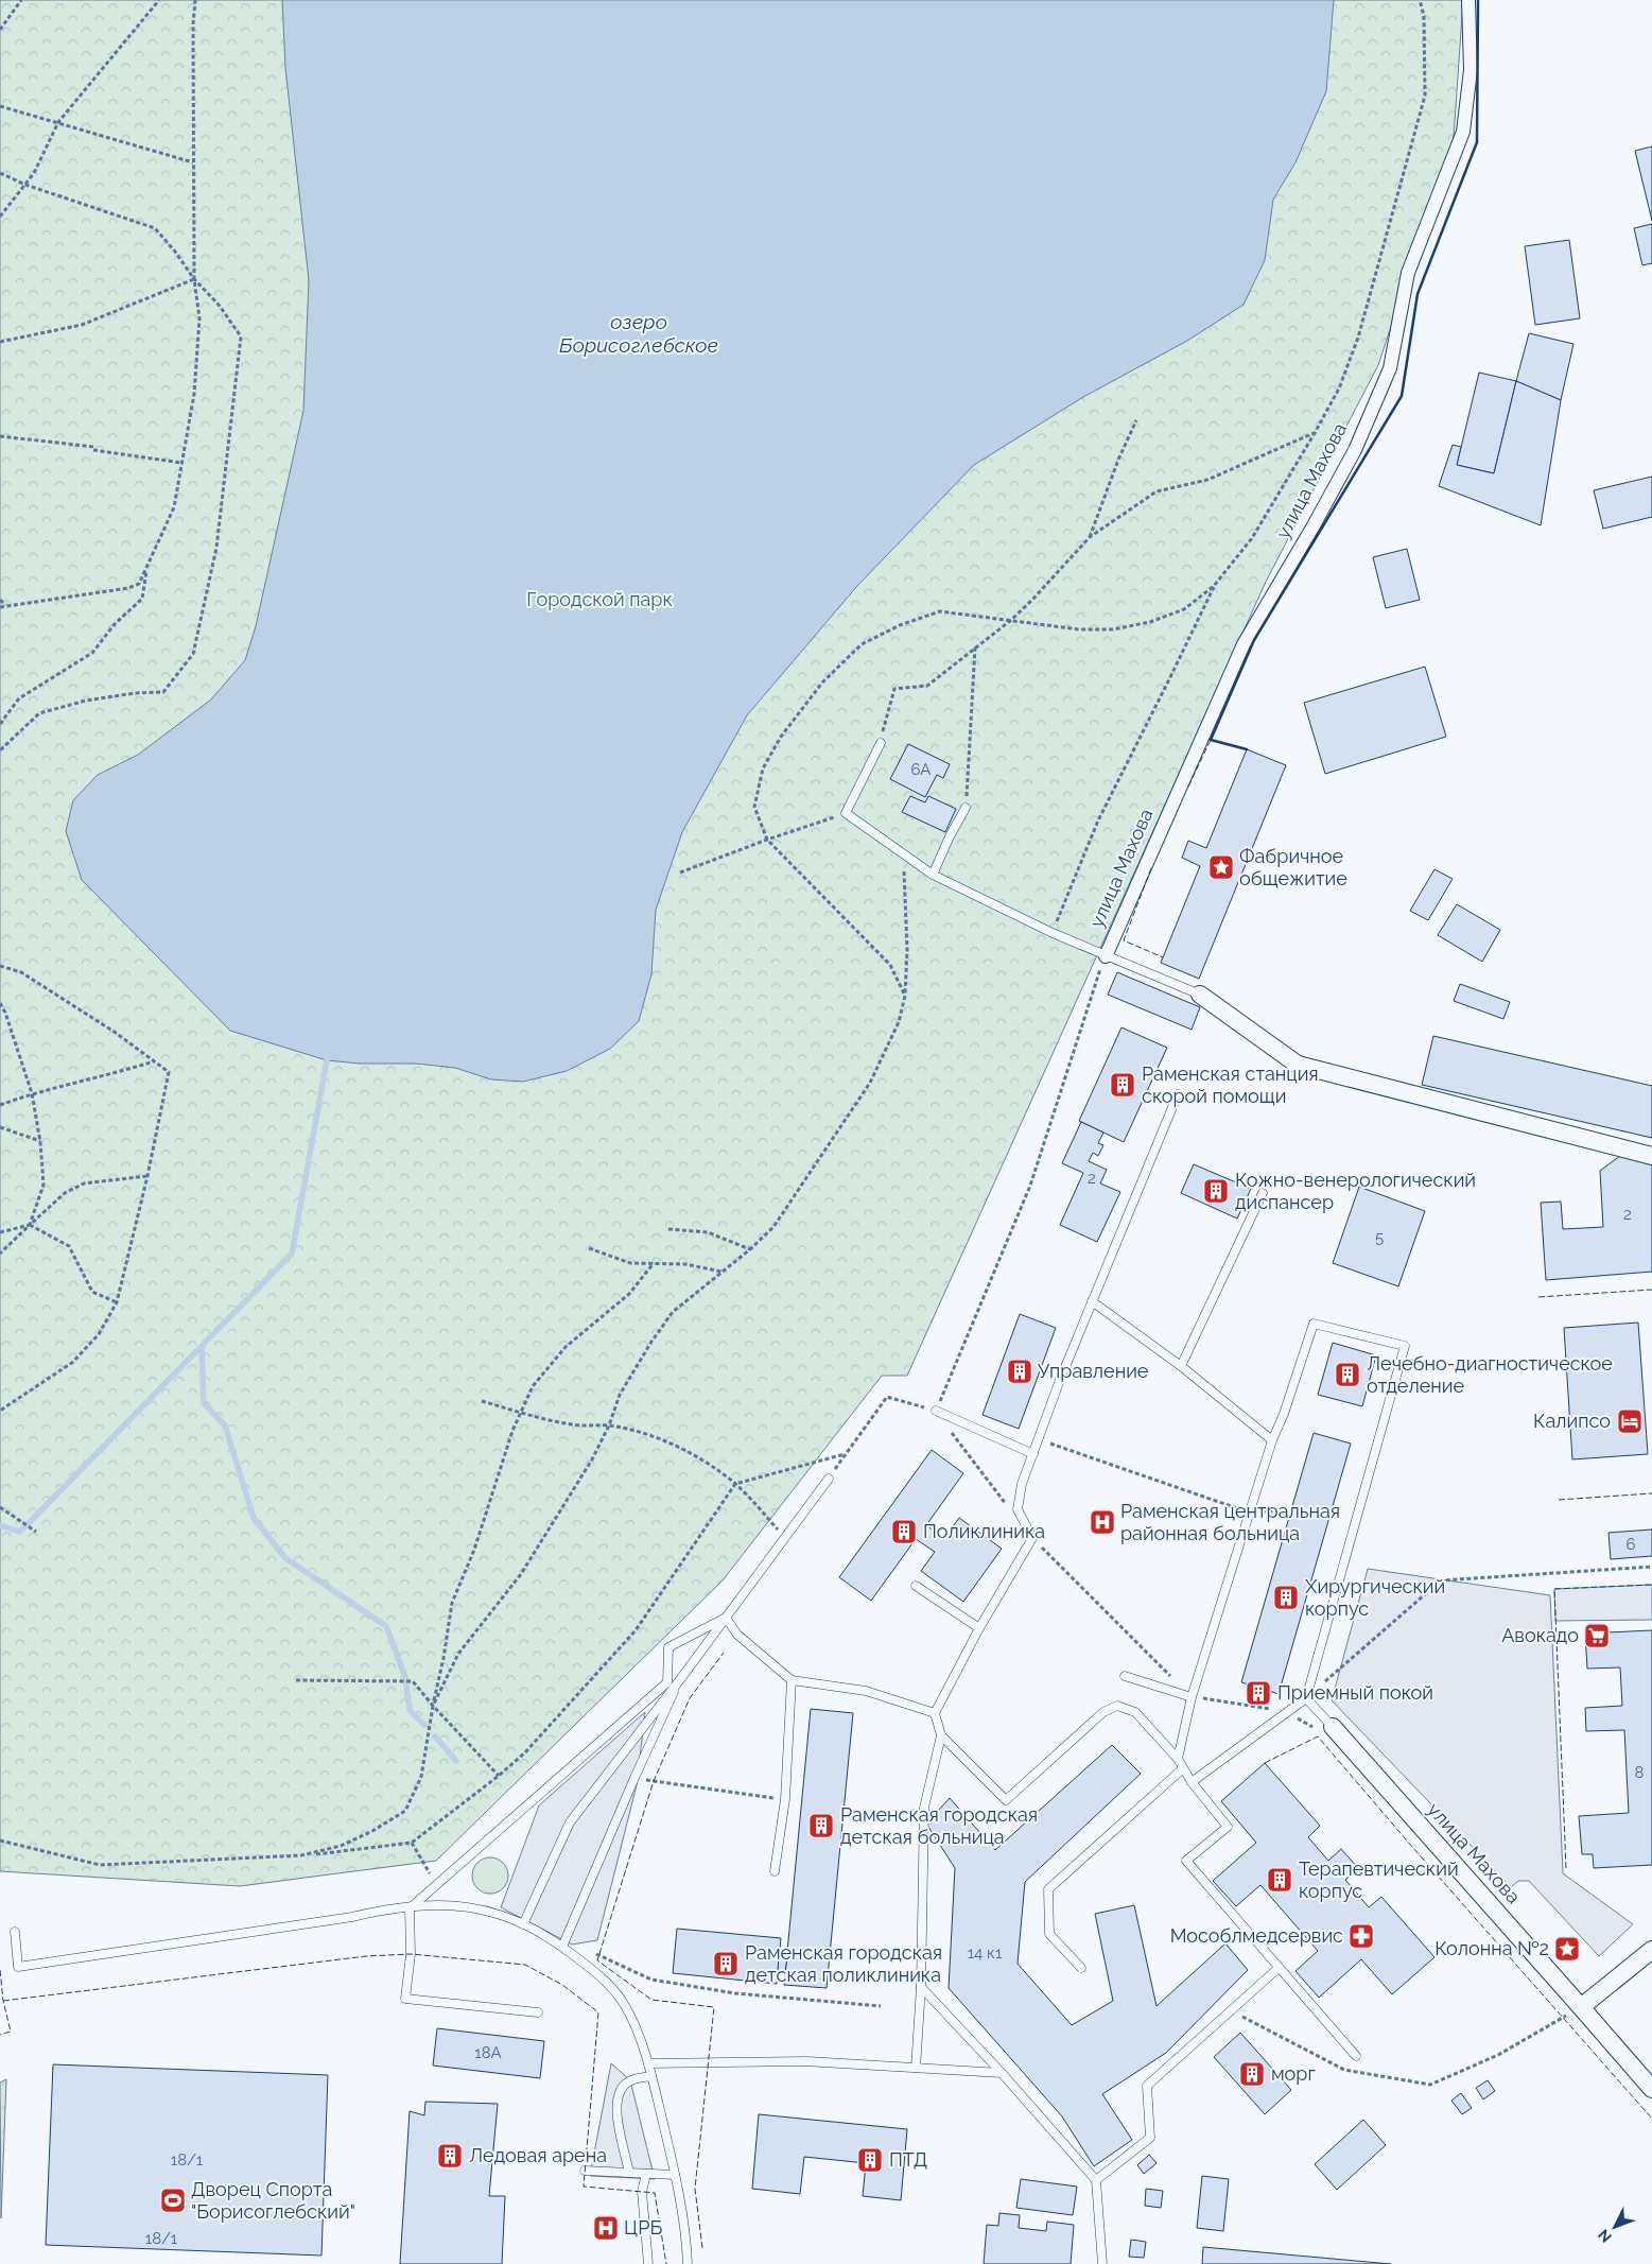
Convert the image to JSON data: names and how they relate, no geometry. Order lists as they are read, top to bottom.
{
  "streets": {
    "street": ["улица Махова"]
  },
  "water": ["озеро Борисоглебское"],
  "parks": ["Городской парк"],
  "places": {
    "place": ["Фабричное общежитие", "Колонна №2"],
    "building": [
      "Раменская станция скорой помощи",
      "Кожно-венерологический диспансер",
      "Управление",
      "Лечебно-диагностическое отделение",
      "Поликлиника",
      "Хирургический корпус",
      "Приемный покой",
      "Раменская городская детская больница",
      "Терапевтический корпус",
      "Раменская городская детская поликлиника",
      "морг",
      "Ледовая арена",
      "ПТД"
    ],
    "hotel": ["Калипсо"],
    "hospital": ["Раменская центральная районная больница", "ЦРБ"],
    "supermarket": ["Авокадо"],
    "pharmacy": ["Мособлмедсервис"],
    "sports": ["Дворец Спорта \"Борисоглебский\""]
  },
  "house_numbers": [
    "6А",
    "2",
    "2",
    "5",
    "6",
    "8",
    "14 к1",
    "18А",
    "18/1",
    "18/1"
  ],
  "north": "bottom left"
}
